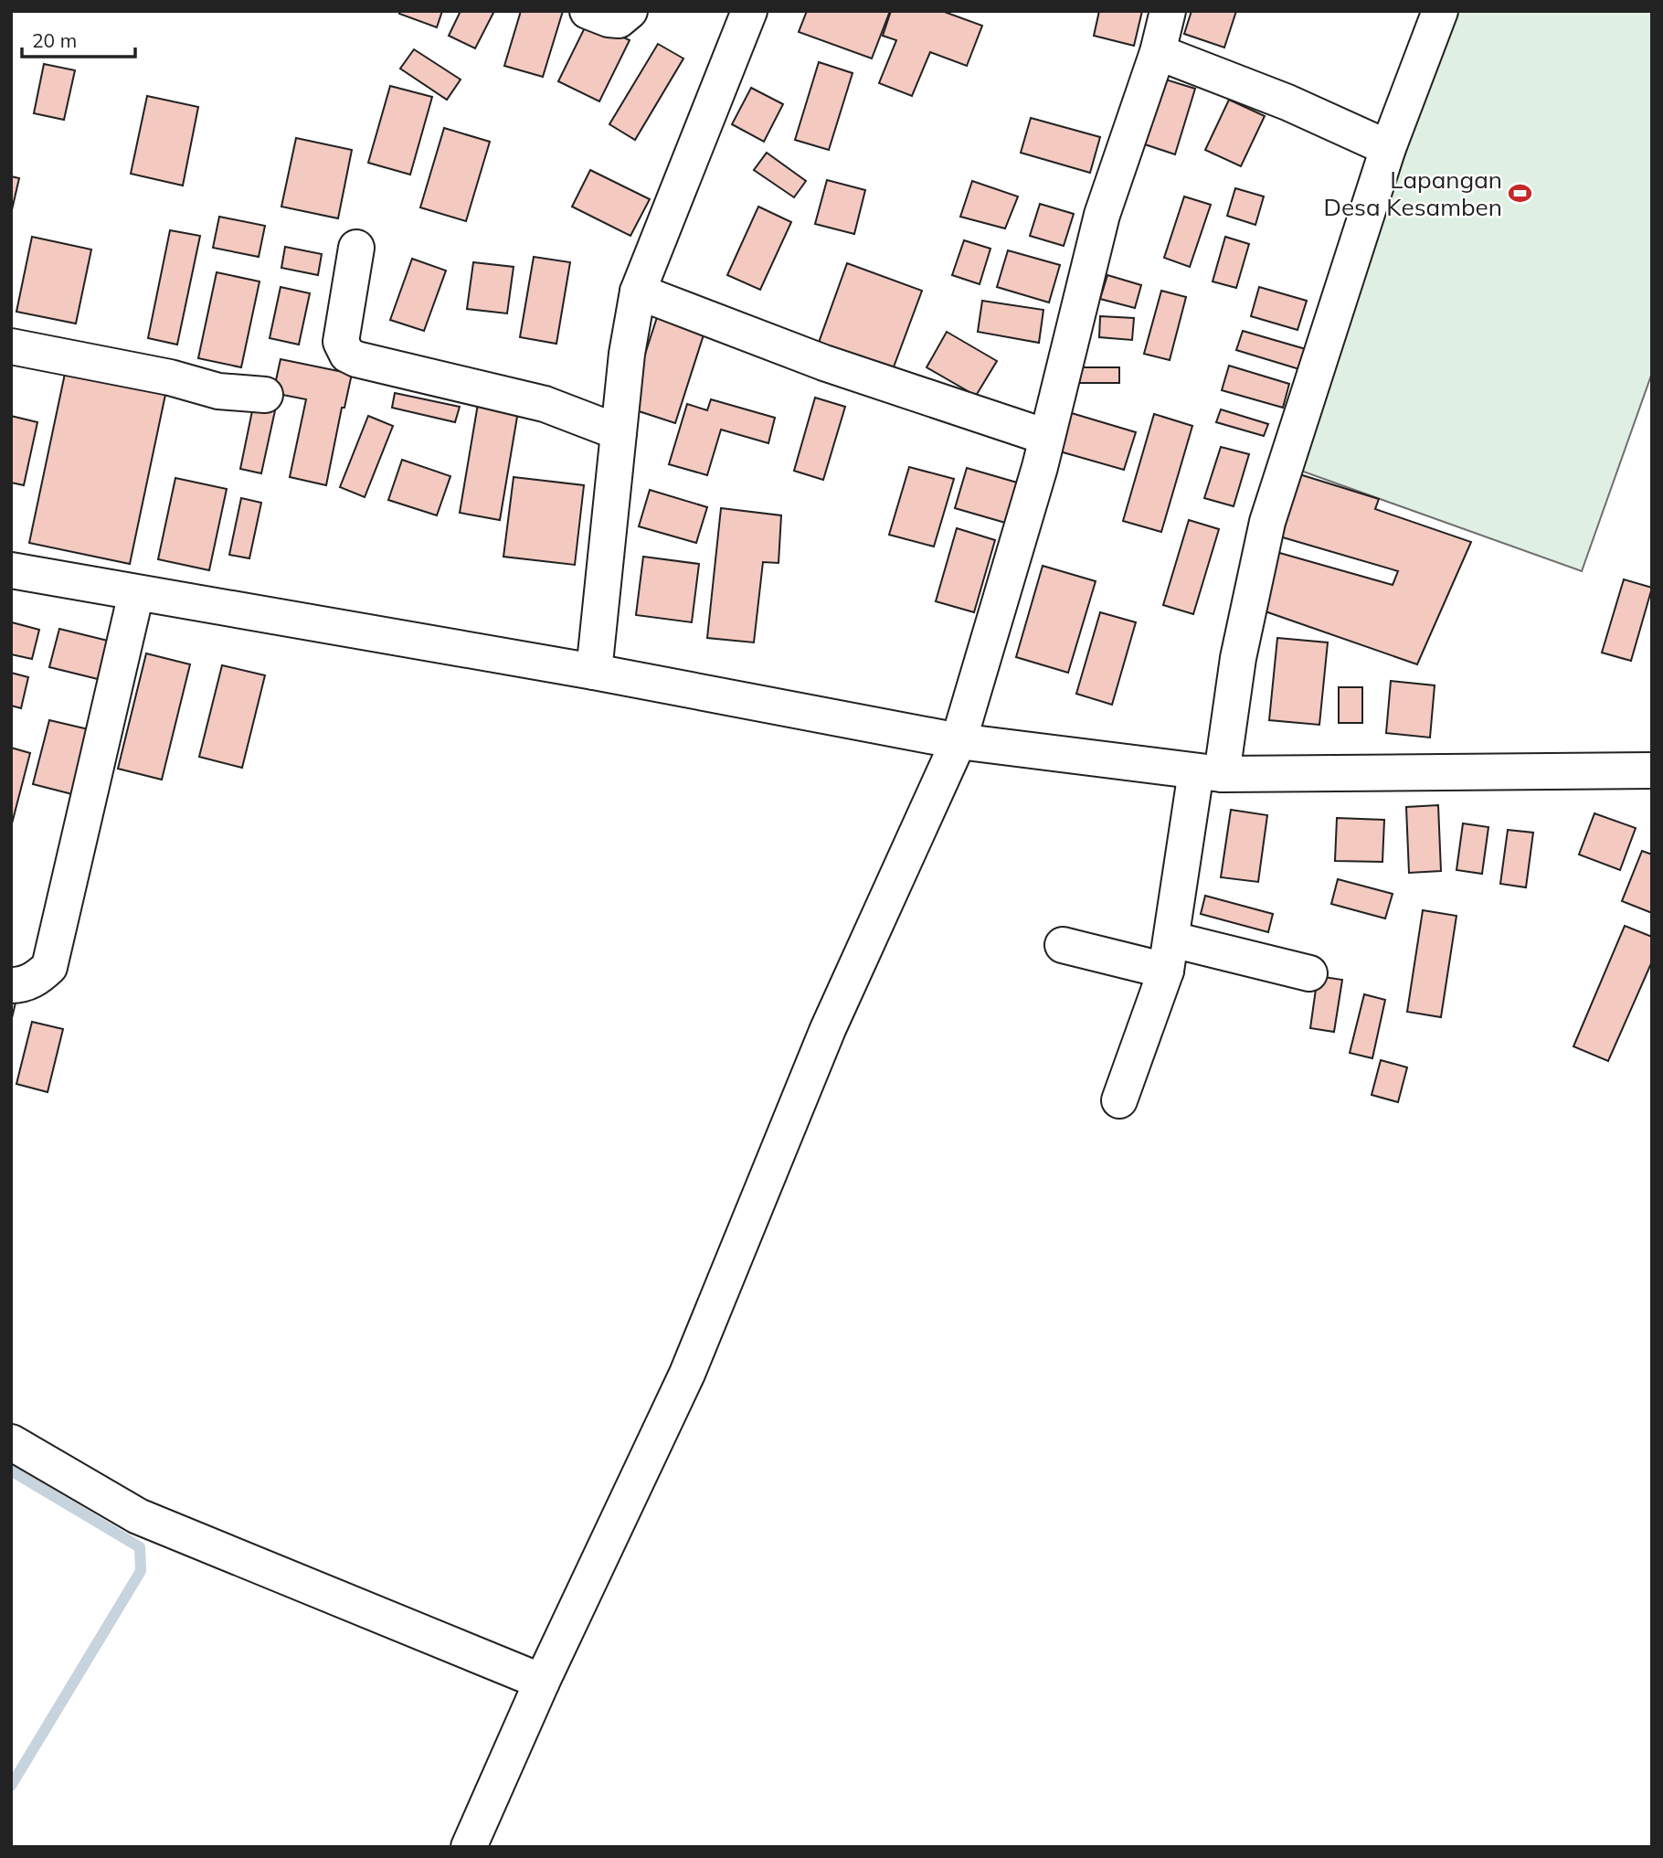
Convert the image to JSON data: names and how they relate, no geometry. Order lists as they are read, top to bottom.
{
  "places": {
    "sports": ["Lapangan Desa Kesamben"]
  },
  "scale_bar": "20 m"
}
